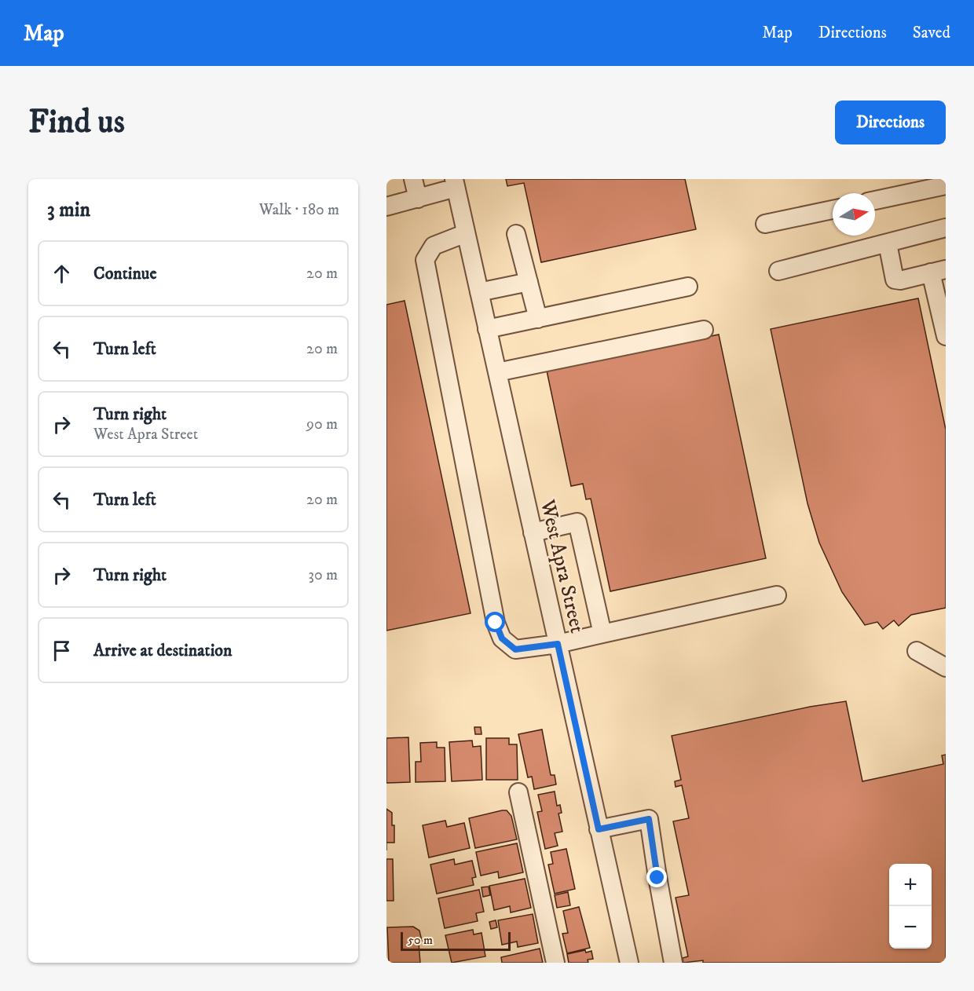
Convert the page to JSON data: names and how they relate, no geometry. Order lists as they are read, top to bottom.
{
  "streets": {
    "street": ["West Apra Street"]
  },
  "scale_bar": "50 m",
  "north": "right",
  "page": {
    "header": "Map",
    "nav": ["Map", "Directions", "Saved"],
    "buttons": "Directions",
    "title": "Find us",
    "heading": ["3 min", "Walk · 180 m"],
    "list": [
      ["Continue", "20 m"],
      ["Turn left", "20 m"],
      ["Turn right", "West Apra Street", "90 m"],
      ["Turn left", "20 m"],
      ["Turn right", "30 m"],
      "Arrive at destination"
    ],
    "map_buttons": ["+", "−"],
    "scale": "50 m"
  }
}
